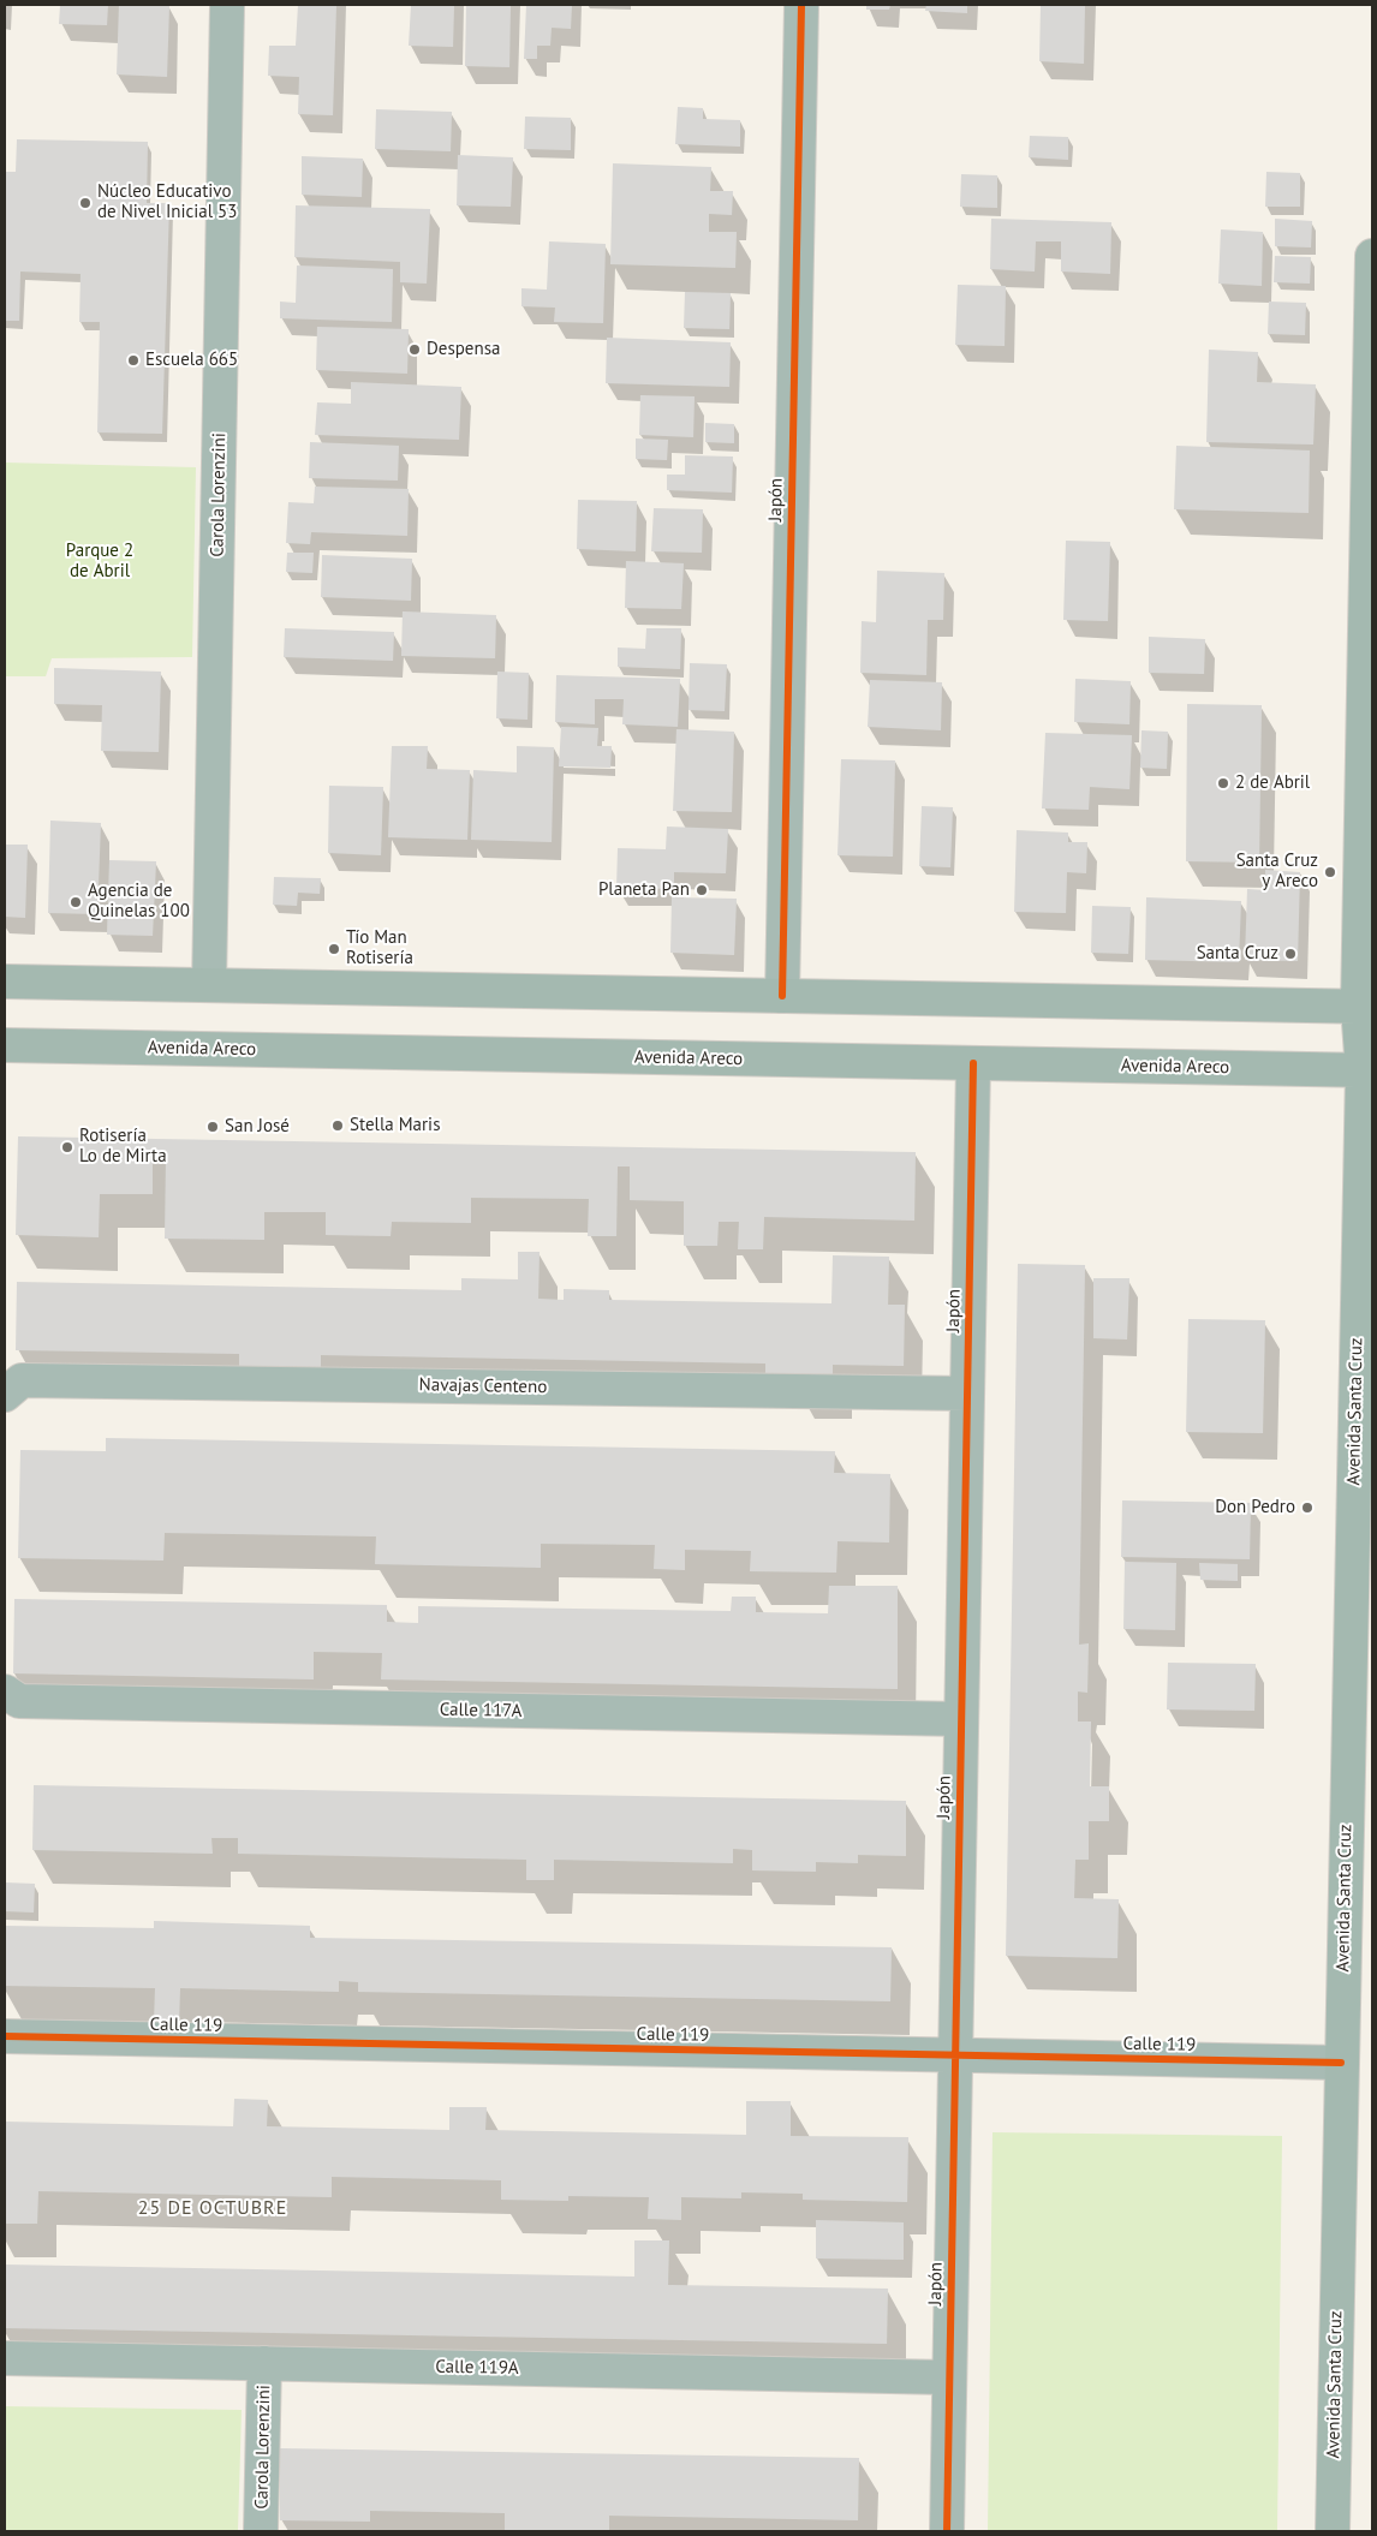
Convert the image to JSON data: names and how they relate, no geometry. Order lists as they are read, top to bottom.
{
  "streets": {
    "main road": ["Avenida Areco", "Avenida Santa Cruz"],
    "street": [
      "Carola Lorenzini",
      "Japón",
      "Navajas Centeno",
      "Calle 117A",
      "Calle 119",
      "Calle 119A"
    ]
  },
  "crossings": [
    ["Carola Lorenzini", "Calle 119A"],
    ["Japón", "Avenida Areco"],
    ["Japón", "Navajas Centeno"],
    ["Japón", "Calle 117A"],
    ["Japón", "Calle 119"],
    ["Japón", "Calle 119A"],
    ["Avenida Areco", "Avenida Santa Cruz"],
    ["Avenida Santa Cruz", "Calle 119"]
  ],
  "districts": ["25 DE OCTUBRE"],
  "parks": ["Parque 2 de Abril"],
  "places": [
    "Núcleo Educativo de Nivel Inicial 53",
    "Despensa",
    "Escuela 665",
    "2 de Abril",
    "Santa Cruz y Areco",
    "Planeta Pan",
    "Agencia de Quinelas 100",
    "Tío Man Rotisería",
    "Santa Cruz",
    "Stella Maris",
    "San José",
    "Rotisería Lo de Mirta",
    "Don Pedro"
  ]
}
